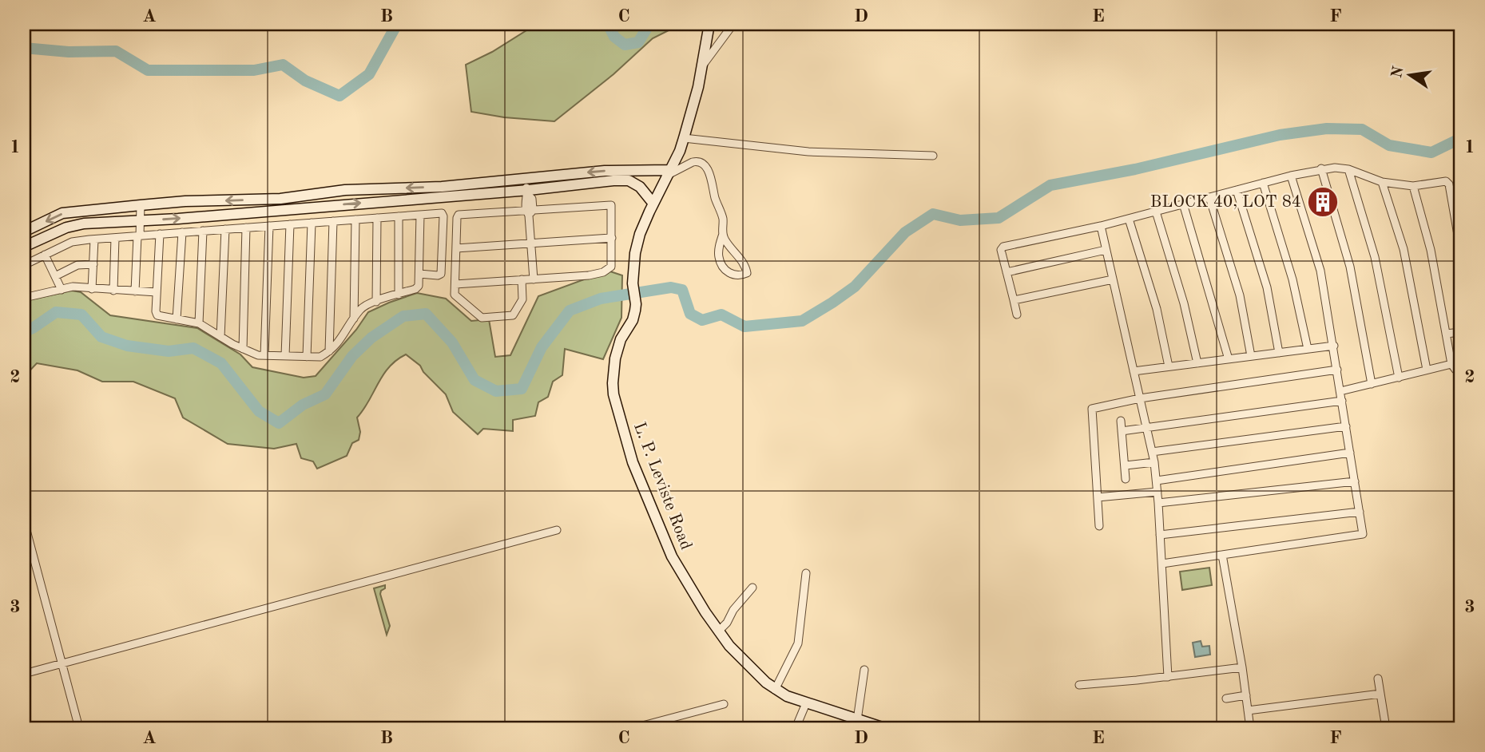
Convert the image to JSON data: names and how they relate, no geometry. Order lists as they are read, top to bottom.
{
  "streets": {
    "street": ["L. P. Leviste Road"]
  },
  "places": {
    "building": ["BLOCK 40, LOT 84"]
  },
  "north": "left",
  "grid": {
    "columns": [
      "A",
      "B",
      "C",
      "D",
      "E",
      "F"
    ],
    "rows": ["1", "2", "3"]
  }
}
